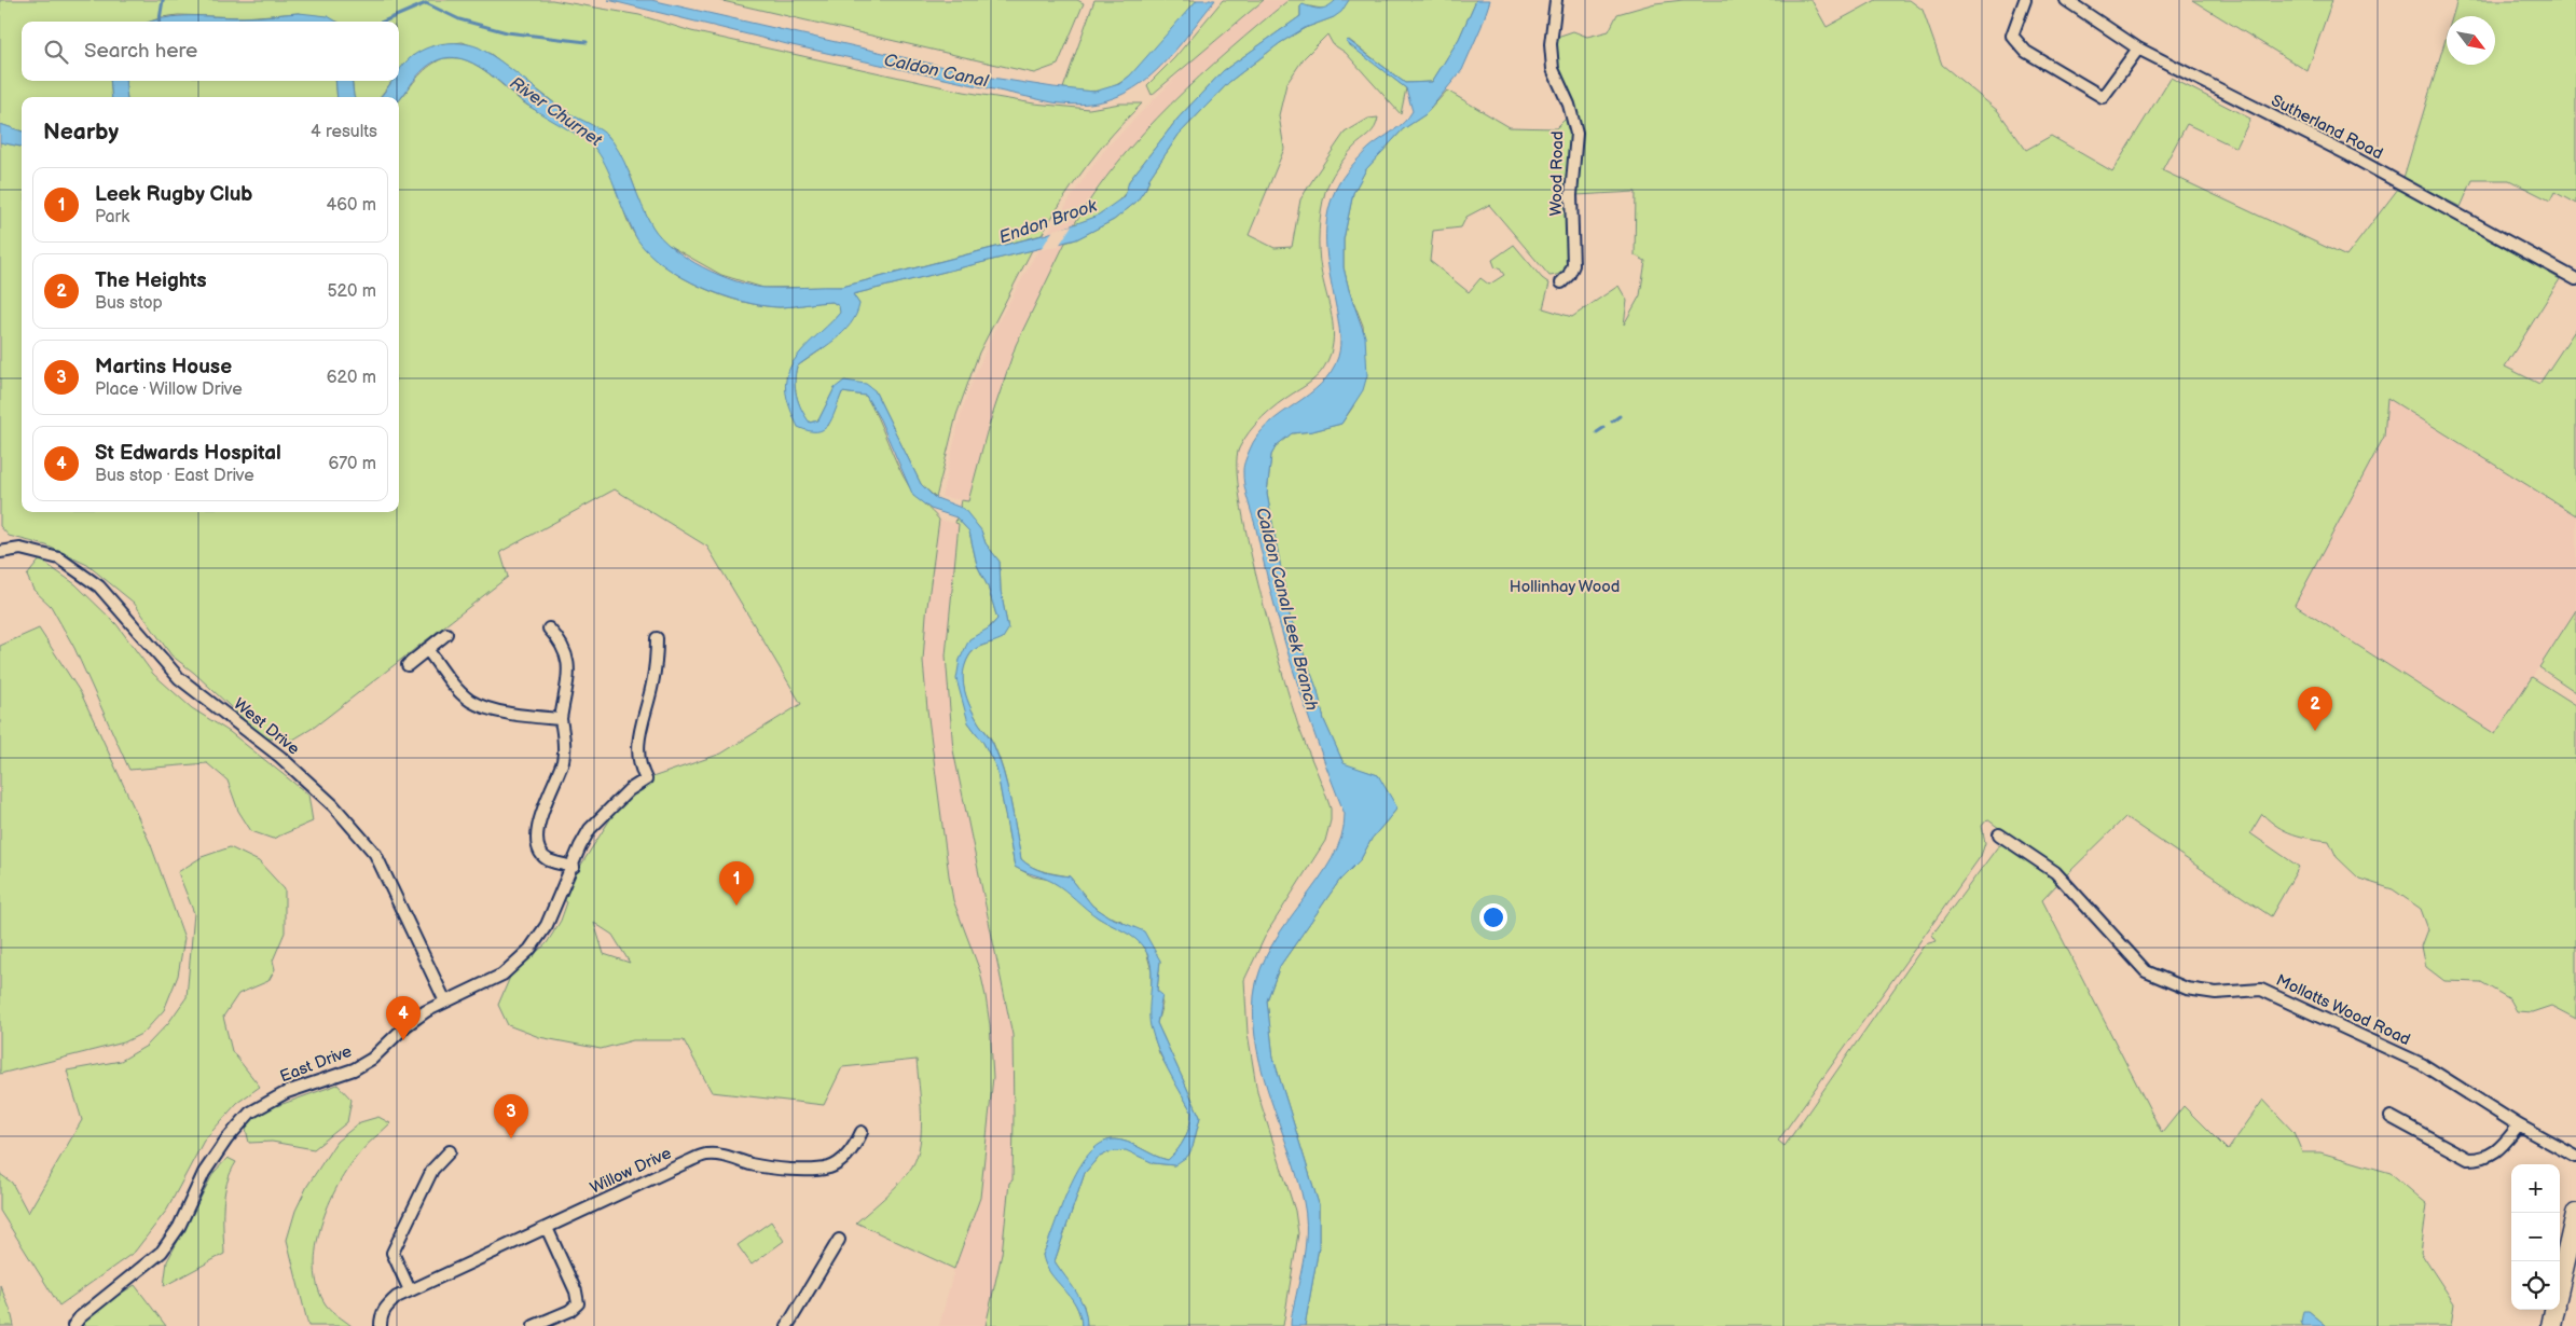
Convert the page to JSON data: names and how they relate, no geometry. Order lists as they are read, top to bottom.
{
  "streets": {
    "street": [
      "Sutherland Road",
      "Wood Road",
      "West Drive",
      "Mollatts Wood Road",
      "East Drive",
      "Willow Drive"
    ]
  },
  "crossings": [
    ["West Drive", "East Drive"]
  ],
  "water": [
    "Caldon Canal",
    "River Churnet",
    "Endon Brook",
    "Caldon Canal Leek Branch"
  ],
  "parks": ["Hollinhay Wood"],
  "north": "bottom right",
  "page": {
    "search": "Search here",
    "heading": ["Nearby", "4 results"],
    "list": [
      {
        "mark": "1",
        "name": "Leek Rugby Club",
        "note": "Park",
        "value": "460 m"
      },
      {
        "mark": "2",
        "name": "The Heights",
        "note": "Bus stop",
        "value": "520 m"
      },
      {
        "mark": "3",
        "name": "Martins House",
        "note": "Place · Willow Drive",
        "value": "620 m"
      },
      {
        "mark": "4",
        "name": "St Edwards Hospital",
        "note": "Bus stop · East Drive",
        "value": "670 m"
      }
    ],
    "pins": [
      "2",
      "1",
      "4",
      "3"
    ],
    "map_buttons": ["+", "−"]
  }
}
